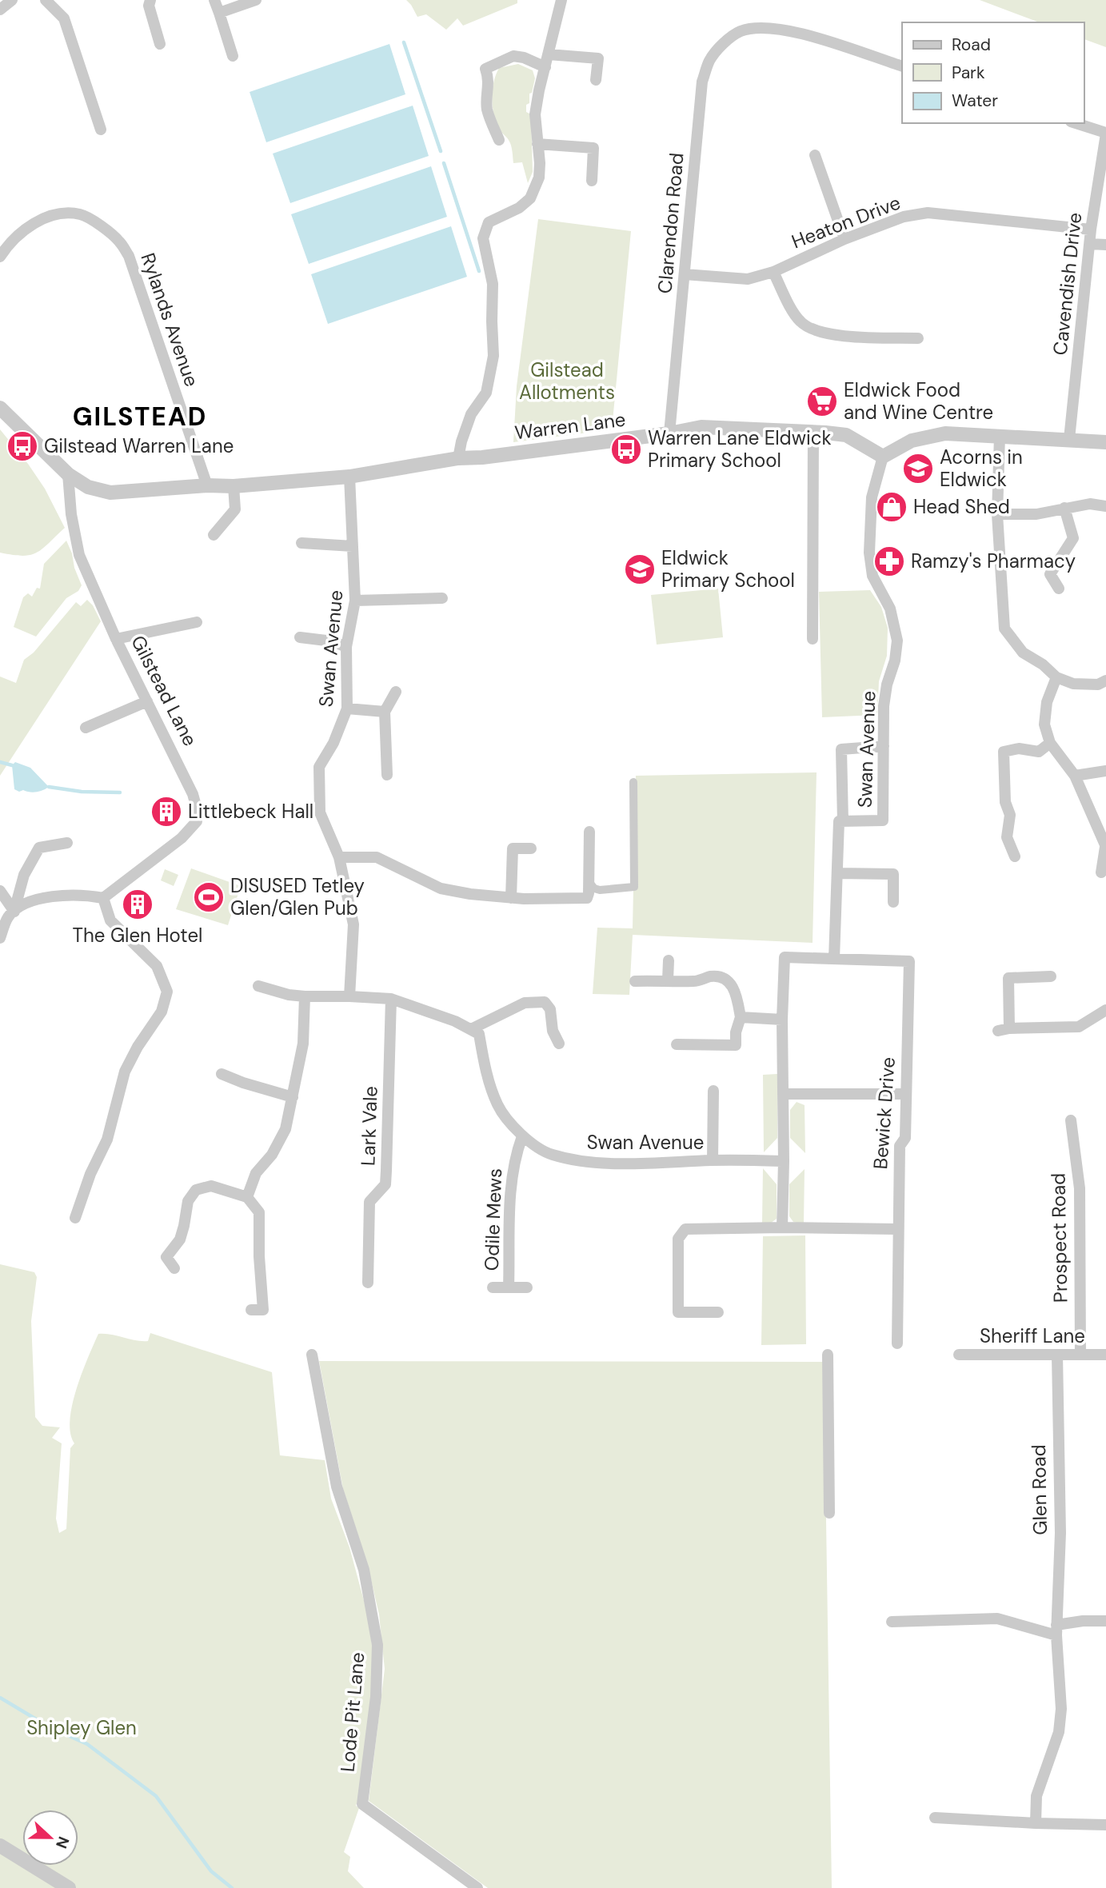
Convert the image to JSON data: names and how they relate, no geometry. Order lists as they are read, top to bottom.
{
  "streets": {
    "street": [
      "Heaton Drive",
      "Clarendon Road",
      "Cavendish Drive",
      "Rylands Avenue",
      "Warren Lane",
      "Swan Avenue",
      "Gilstead Lane",
      "Bewick Drive",
      "Lark Vale",
      "Odile Mews",
      "Prospect Road",
      "Sheriff Lane",
      "Glen Road",
      "Lode Pit Lane"
    ]
  },
  "crossings": [
    ["Heaton Drive", "Clarendon Road"],
    ["Heaton Drive", "Cavendish Drive"],
    ["Clarendon Road", "Warren Lane"],
    ["Rylands Avenue", "Warren Lane"],
    ["Warren Lane", "Swan Avenue"],
    ["Warren Lane", "Gilstead Lane"],
    ["Swan Avenue", "Bewick Drive"],
    ["Swan Avenue", "Odile Mews"],
    ["Prospect Road", "Sheriff Lane"],
    ["Sheriff Lane", "Glen Road"]
  ],
  "districts": ["GILSTEAD"],
  "parks": ["Gilstead Allotments", "Shipley Glen"],
  "places": {
    "supermarket": ["Eldwick Food and Wine Centre"],
    "bus stop": ["Gilstead Warren Lane", "Warren Lane Eldwick Primary School"],
    "school or university": ["Acorns in Eldwick", "Eldwick Primary School"],
    "shop": ["Head Shed"],
    "pharmacy": ["Ramzy's Pharmacy"],
    "building": ["Littlebeck Hall", "The Glen Hotel"],
    "sports": ["DISUSED Tetley Glen/Glen Pub"]
  },
  "legend": ["Road", "Park", "Water"],
  "north": "right"
}
